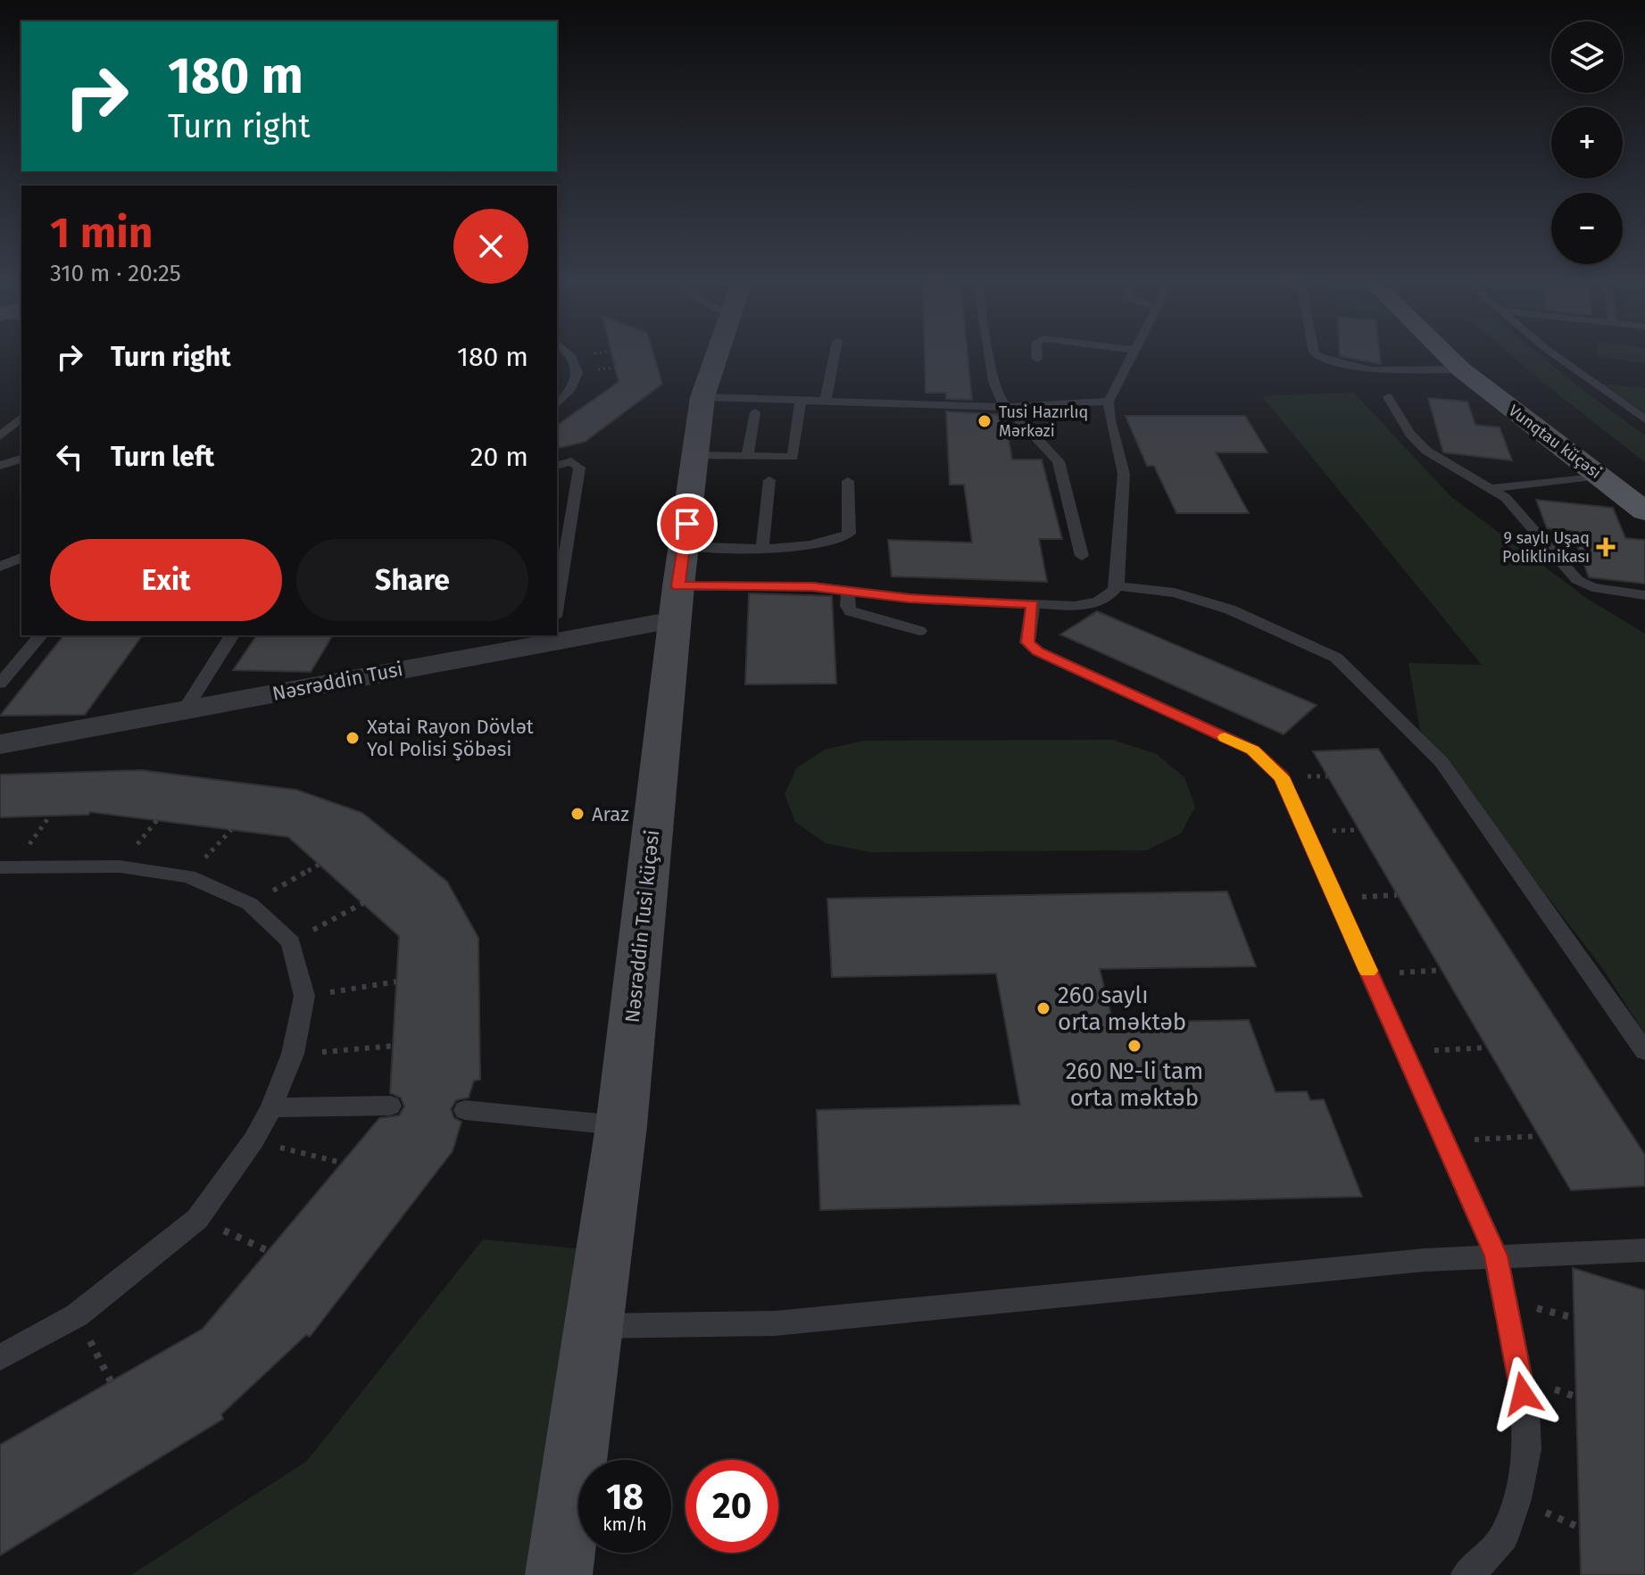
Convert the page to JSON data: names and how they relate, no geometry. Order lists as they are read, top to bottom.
{
  "streets": {
    "main road": ["Vunqtau küçəsi", "Nəsrəddin Tusi küçəsi"],
    "street": ["Nəsrəddin Tusi"]
  },
  "crossings": [
    ["Nəsrəddin Tusi", "Nəsrəddin Tusi küçəsi"]
  ],
  "places": {
    "other": [
      "Tusi Hazırlıq Mərkəzi",
      "Xətai Rayon Dövlət Yol Polisi Şöbəsi",
      "Araz",
      "260 saylı orta məktəb",
      "260 №-li tam orta məktəb"
    ],
    "health": ["9 saylı Uşaq Poliklinikası"]
  },
  "page": {
    "map_buttons": ["+", "−"],
    "turn": ["180 m", "Turn right"],
    "heading": ["1 min", "310 m · 20:25"],
    "list": [
      {
        "name": "Turn right",
        "value": "180 m"
      },
      {
        "name": "Turn left",
        "value": "20 m"
      }
    ],
    "buttons": ["Exit", "Share"],
    "speed": "18 km/h",
    "limit": "20"
  }
}
